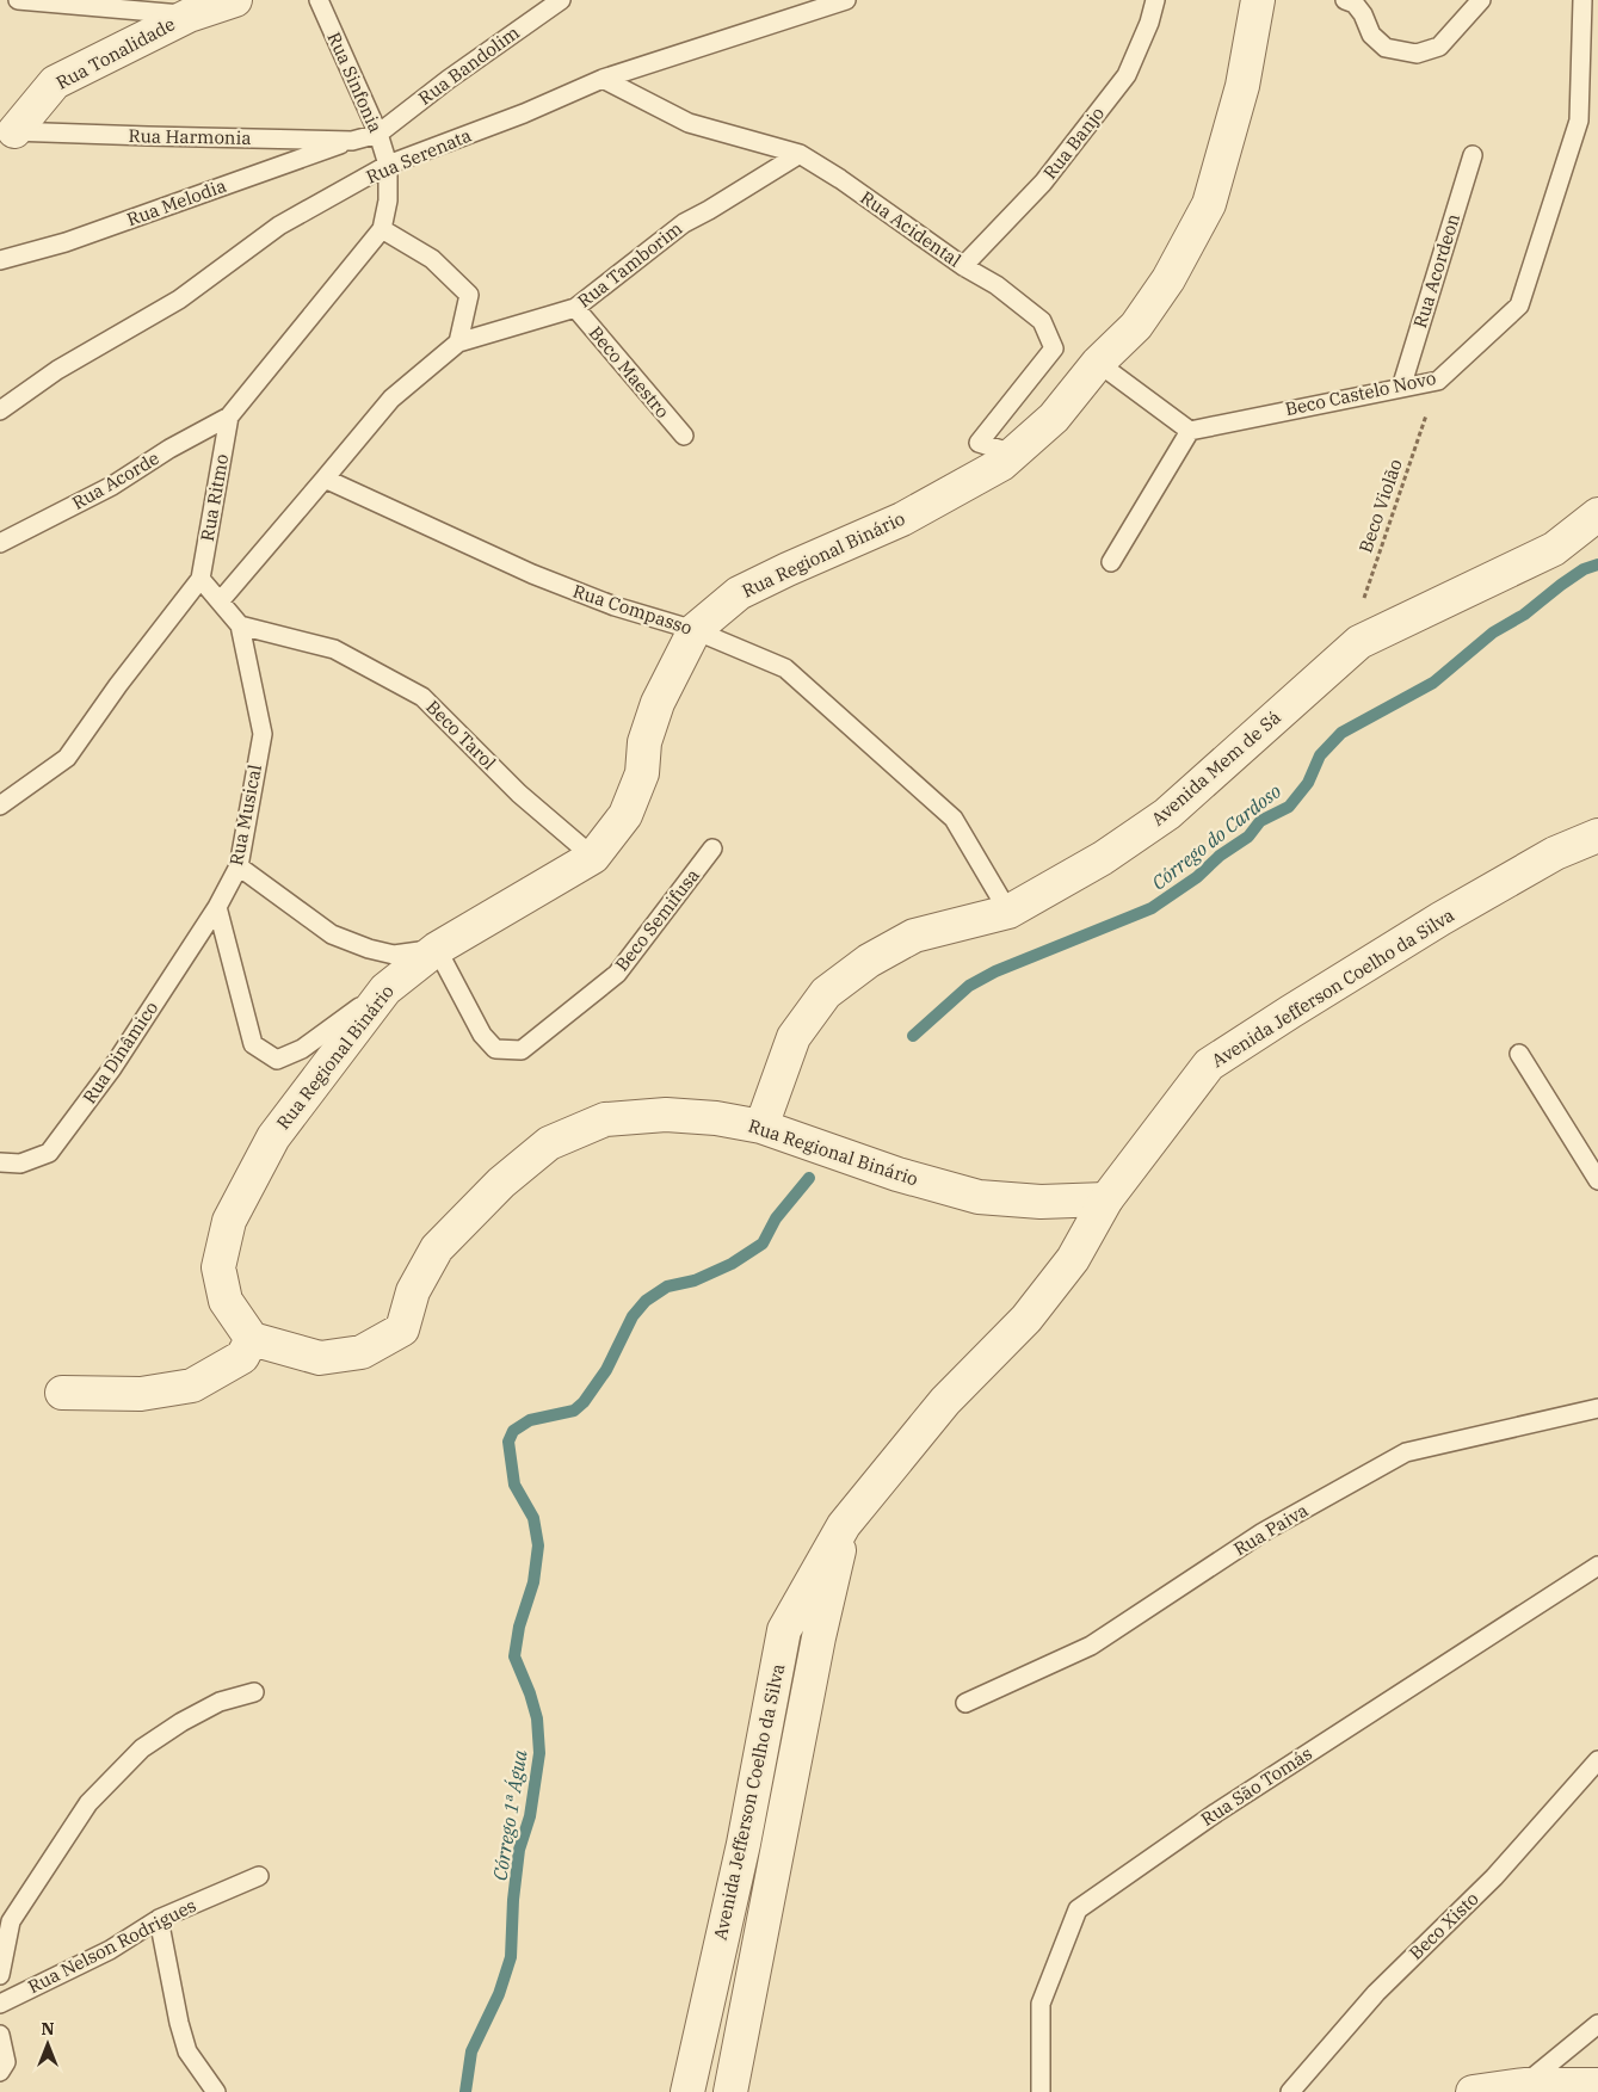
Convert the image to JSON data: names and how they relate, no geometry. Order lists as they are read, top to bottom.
{
  "streets": {
    "street": [
      "Rua Tonalidade",
      "Rua Regional Binário",
      "Avenida Mem de Sá",
      "Avenida Jefferson Coelho da Silva"
    ],
    "lane": [
      "Rua Bandolim",
      "Rua Sinfonia",
      "Rua Harmonia",
      "Rua Banjo",
      "Rua Serenata",
      "Rua Melodia",
      "Rua Acidental",
      "Rua Tamborim",
      "Rua Acordeon",
      "Beco Maestro",
      "Beco Castelo Novo",
      "Rua Acorde",
      "Rua Ritmo",
      "Rua Compasso",
      "Beco Tarol",
      "Rua Musical",
      "Beco Semifusa",
      "Rua Dinâmico",
      "Rua Paiva",
      "Rua São Tomás",
      "Beco Xisto",
      "Rua Nelson Rodrigues"
    ],
    "path": ["Beco Violão"]
  },
  "crossings": [
    ["Rua Tonalidade", "Rua Harmonia"],
    ["Rua Bandolim", "Rua Sinfonia"],
    ["Rua Bandolim", "Rua Harmonia"],
    ["Rua Sinfonia", "Rua Harmonia"],
    ["Rua Sinfonia", "Rua Serenata"],
    ["Rua Sinfonia", "Rua Ritmo"],
    ["Rua Harmonia", "Rua Melodia"],
    ["Rua Banjo", "Rua Acidental"],
    ["Rua Serenata", "Rua Acidental"],
    ["Rua Serenata", "Rua Ritmo"],
    ["Rua Acidental", "Rua Tamborim"],
    ["Rua Acidental", "Rua Regional Binário"],
    ["Rua Tamborim", "Beco Maestro"],
    ["Rua Tamborim", "Rua Compasso"],
    ["Rua Acordeon", "Beco Castelo Novo"],
    ["Beco Castelo Novo", "Beco Violão"],
    ["Rua Acorde", "Rua Ritmo"],
    ["Rua Ritmo", "Rua Musical"],
    ["Beco Violão", "Avenida Mem de Sá"],
    ["Rua Regional Binário", "Rua Compasso"],
    ["Rua Regional Binário", "Beco Tarol"],
    ["Rua Regional Binário", "Avenida Mem de Sá"],
    ["Rua Regional Binário", "Beco Semifusa"],
    ["Rua Regional Binário", "Avenida Jefferson Coelho da Silva"],
    ["Rua Compasso", "Avenida Mem de Sá"],
    ["Beco Tarol", "Rua Musical"],
    ["Rua Musical", "Rua Dinâmico"]
  ],
  "water": ["Córrego do Cardoso", "Córrego 1ª Água"],
  "north": "top"
}
